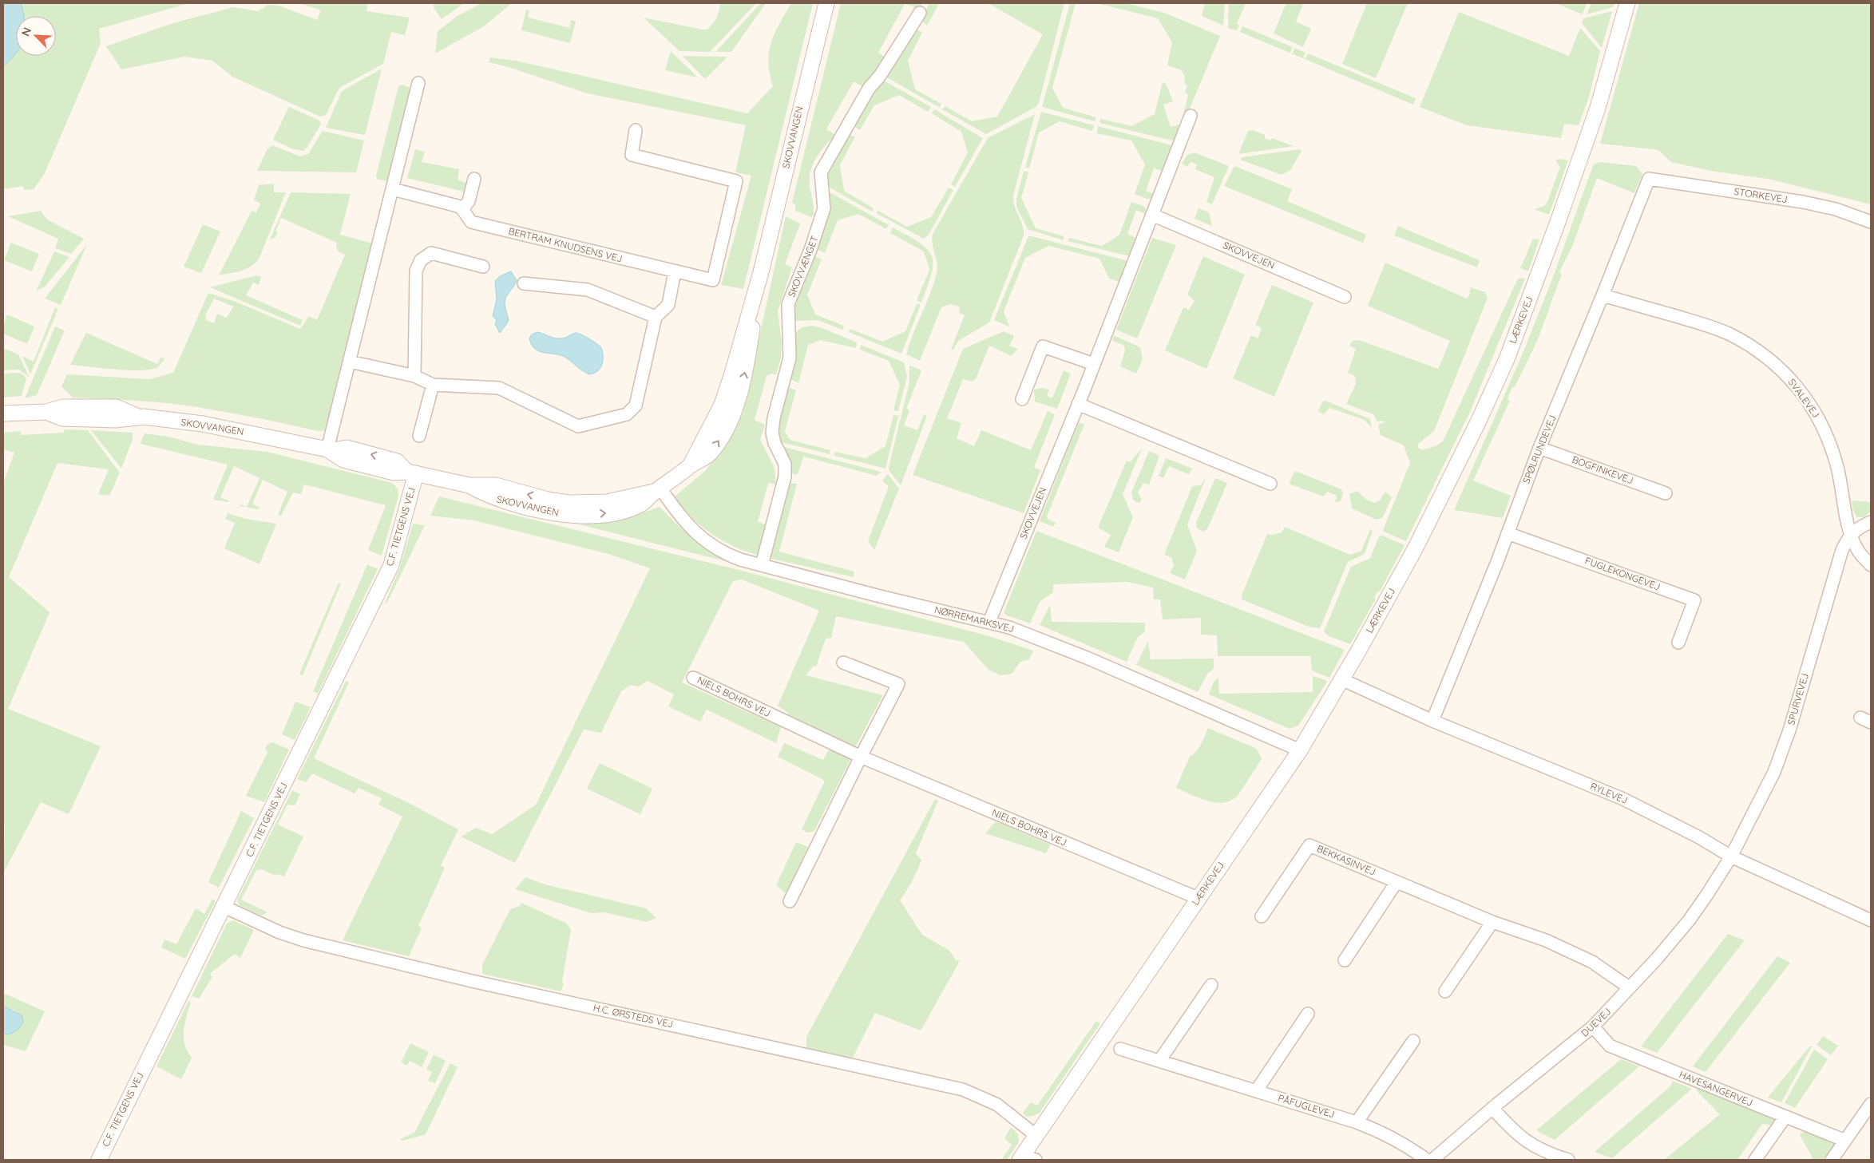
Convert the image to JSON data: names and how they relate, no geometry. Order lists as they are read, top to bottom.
{
  "streets": {
    "street": [
      "SKOVVANGEN",
      "STORKEVEJ",
      "BERTRAM KNUDSENS VEJ",
      "SKOVVEJEN",
      "SKOVVÆNGET",
      "LÆRKEVEJ",
      "SVALEVEJ",
      "SPØLRUNDEVEJ",
      "BOGFINKEVEJ",
      "C.F. TIETGENS VEJ",
      "FUGLEKONGEVEJ",
      "NØRREMARKSVEJ",
      "NIELS BOHRS VEJ",
      "SPURVEVEJ",
      "RYLEVEJ",
      "BEKKASINVEJ",
      "H.C. ØRSTEDS VEJ",
      "DUEVEJ",
      "HAVESANGERVEJ",
      "PÅFUGLEVEJ"
    ]
  },
  "crossings": [
    ["SKOVVANGEN", "C.F. TIETGENS VEJ"],
    ["SKOVVANGEN", "NØRREMARKSVEJ"],
    ["STORKEVEJ", "SPØLRUNDEVEJ"],
    ["SKOVVEJEN", "NØRREMARKSVEJ"],
    ["SKOVVÆNGET", "NØRREMARKSVEJ"],
    ["LÆRKEVEJ", "NØRREMARKSVEJ"],
    ["LÆRKEVEJ", "NIELS BOHRS VEJ"],
    ["LÆRKEVEJ", "RYLEVEJ"],
    ["LÆRKEVEJ", "H.C. ØRSTEDS VEJ"],
    ["SVALEVEJ", "SPØLRUNDEVEJ"],
    ["SVALEVEJ", "SPURVEVEJ"],
    ["SPØLRUNDEVEJ", "BOGFINKEVEJ"],
    ["SPØLRUNDEVEJ", "FUGLEKONGEVEJ"],
    ["SPØLRUNDEVEJ", "RYLEVEJ"],
    ["C.F. TIETGENS VEJ", "H.C. ØRSTEDS VEJ"],
    ["SPURVEVEJ", "RYLEVEJ"],
    ["SPURVEVEJ", "DUEVEJ"],
    ["RYLEVEJ", "DUEVEJ"],
    ["BEKKASINVEJ", "DUEVEJ"],
    ["DUEVEJ", "HAVESANGERVEJ"]
  ],
  "north": "top left"
}
